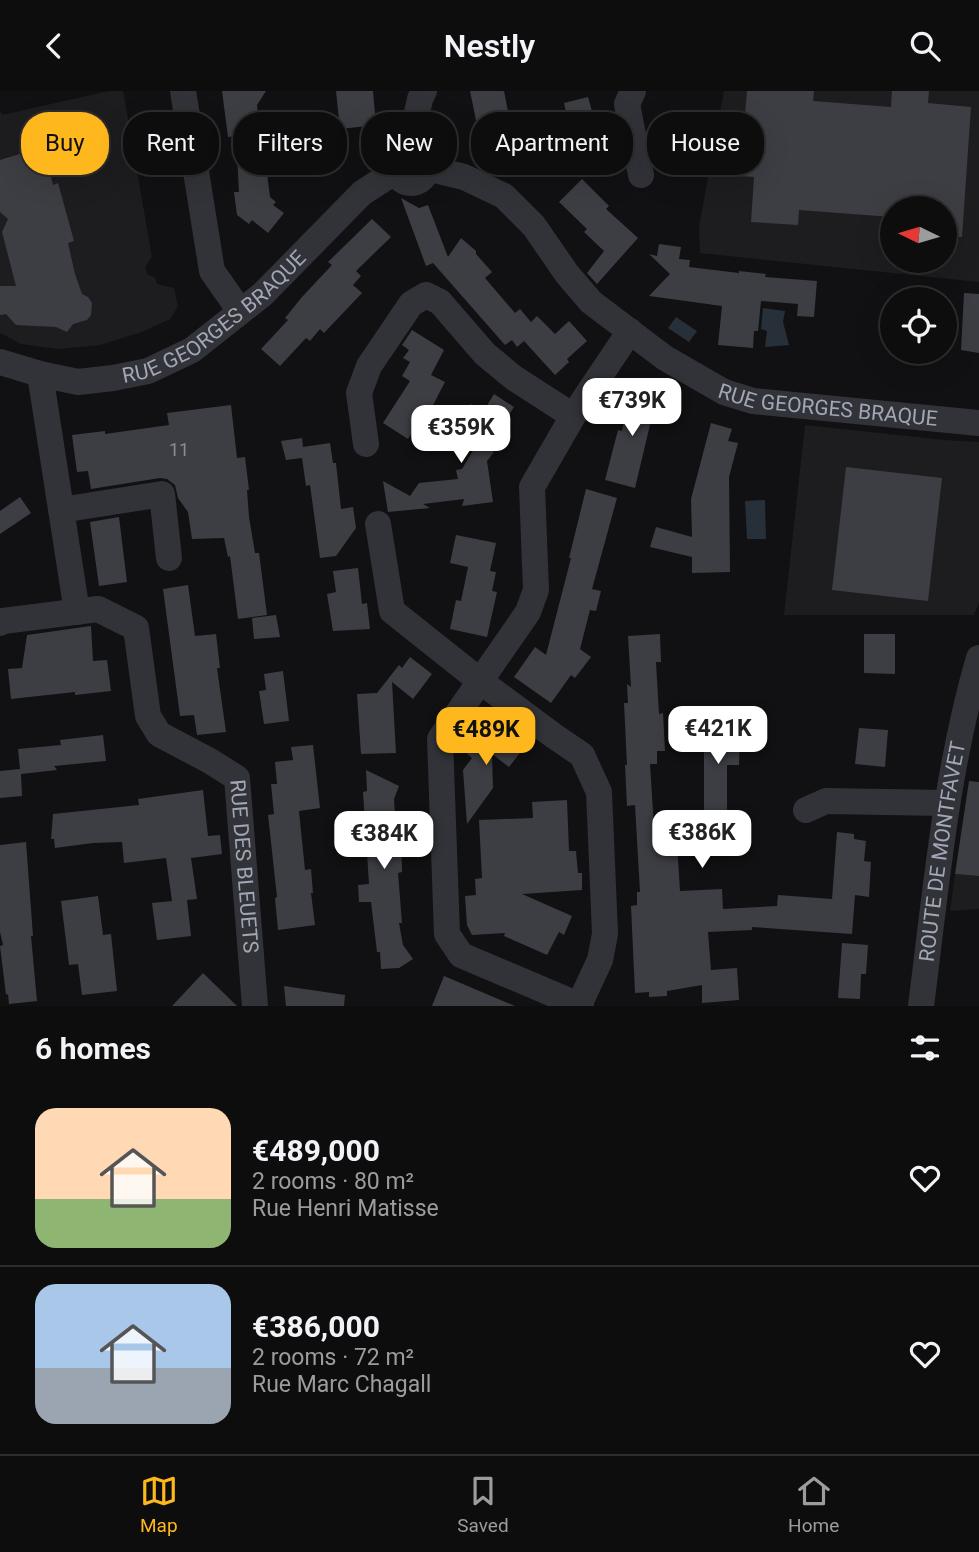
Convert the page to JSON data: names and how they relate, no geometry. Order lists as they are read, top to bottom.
{
  "streets": {
    "street": ["RUE GEORGES BRAQUE", "ROUTE DE MONTFAVET", "RUE DES BLEUETS"]
  },
  "house_numbers": ["11"],
  "north": "left",
  "page": {
    "header": "Nestly",
    "chip": [
      "Buy",
      "Rent",
      "Filters",
      "New",
      "Apartment",
      "House"
    ],
    "price": [
      "€739K",
      "€359K",
      "€421K",
      "€489K",
      "€386K",
      "€384K"
    ],
    "heading": "6 homes",
    "list": [
      {
        "name": "€489,000",
        "note": "2 rooms · 80 m² · Rue Henri Matisse"
      },
      {
        "name": "€386,000",
        "note": "2 rooms · 72 m² · Rue Marc Chagall"
      }
    ],
    "tabs": ["Map", "Saved", "Home"]
  }
}
